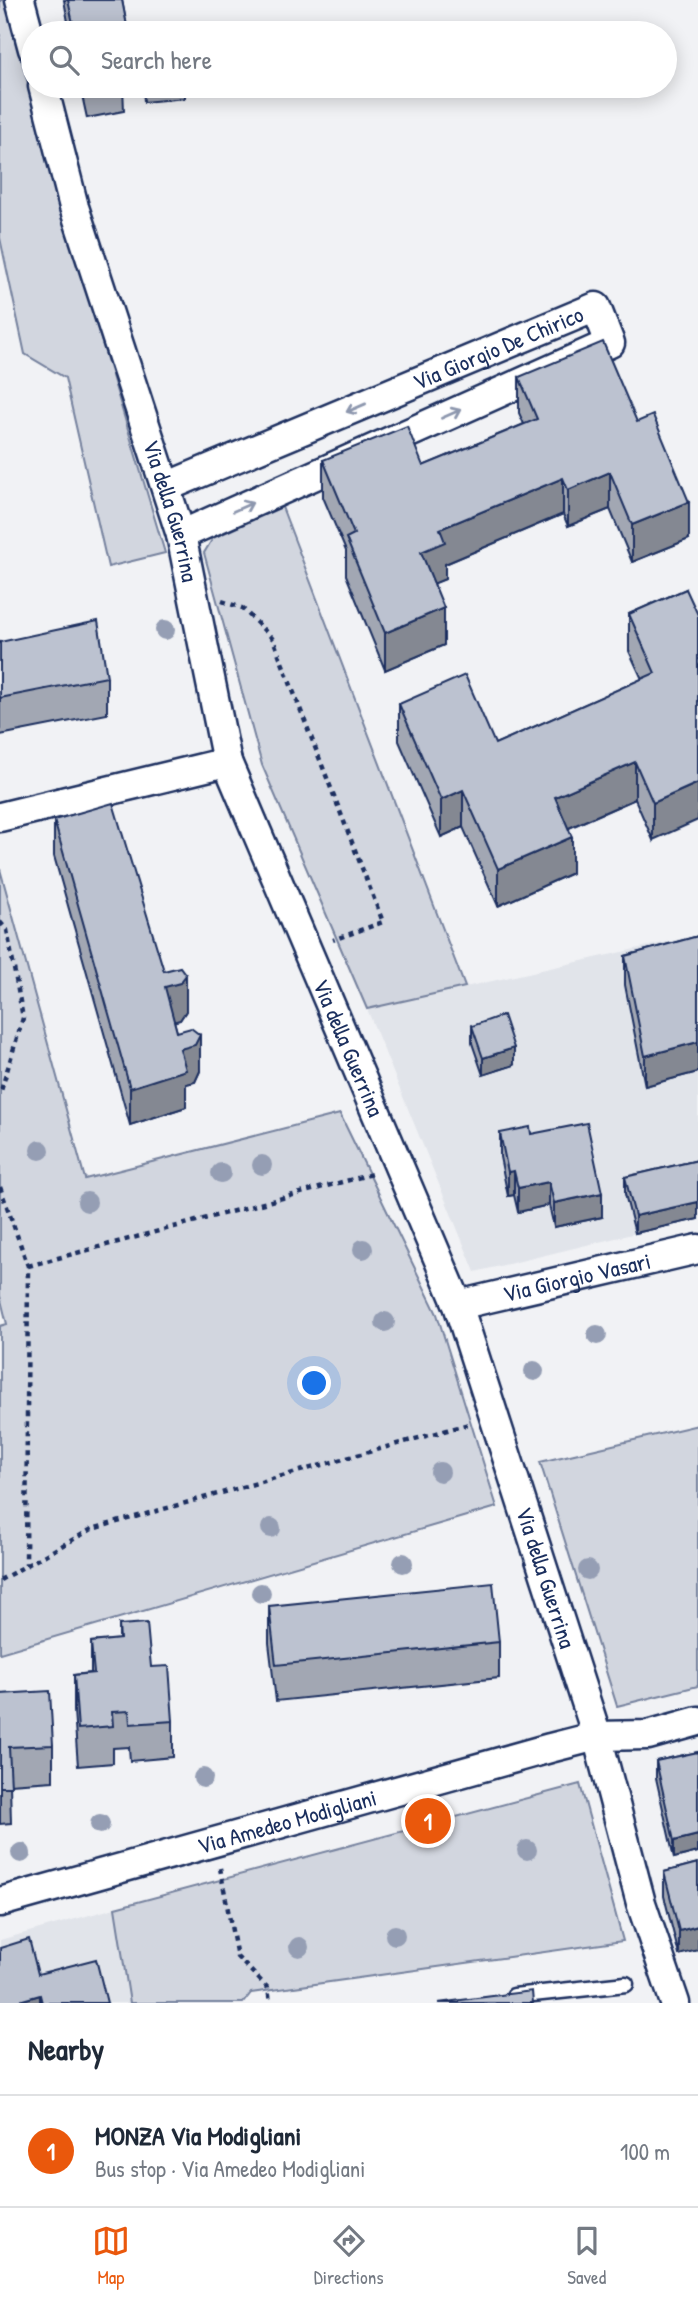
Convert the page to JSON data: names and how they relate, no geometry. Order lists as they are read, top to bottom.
{
  "streets": {
    "street": [
      "Via Giorgio De Chirico",
      "Via della Guerrina",
      "Via Giorgio Vasari",
      "Via Amedeo Modigliani"
    ]
  },
  "crossings": [
    ["Via Giorgio De Chirico", "Via della Guerrina"],
    ["Via della Guerrina", "Via Giorgio Vasari"],
    ["Via della Guerrina", "Via Amedeo Modigliani"]
  ],
  "page": {
    "search": "Search here",
    "pins": "1",
    "heading": "Nearby",
    "list": [
      {
        "mark": "1",
        "name": "MONZA Via Modigliani",
        "note": "Bus stop · Via Amedeo Modigliani",
        "value": "100 m"
      }
    ],
    "nav": ["Map", "Directions", "Saved"]
  }
}
